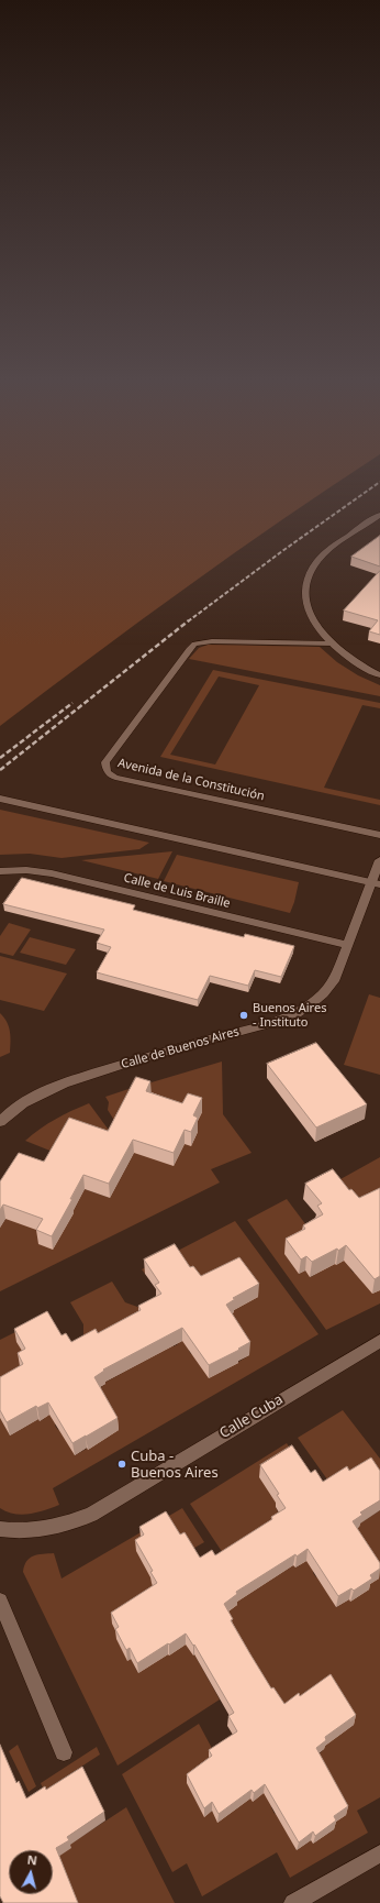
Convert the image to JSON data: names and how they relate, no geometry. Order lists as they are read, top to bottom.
{
  "streets": {
    "street": ["Calle de Luis Braille", "Calle de Buenos Aires", "Calle Cuba"],
    "lane": ["Avenida de la Constitución"]
  },
  "crossings": [
    ["Calle de Luis Braille", "Calle de Buenos Aires"]
  ],
  "places": ["Buenos Aires - Instituto", "Cuba - Buenos Aires"],
  "north": "top"
}
